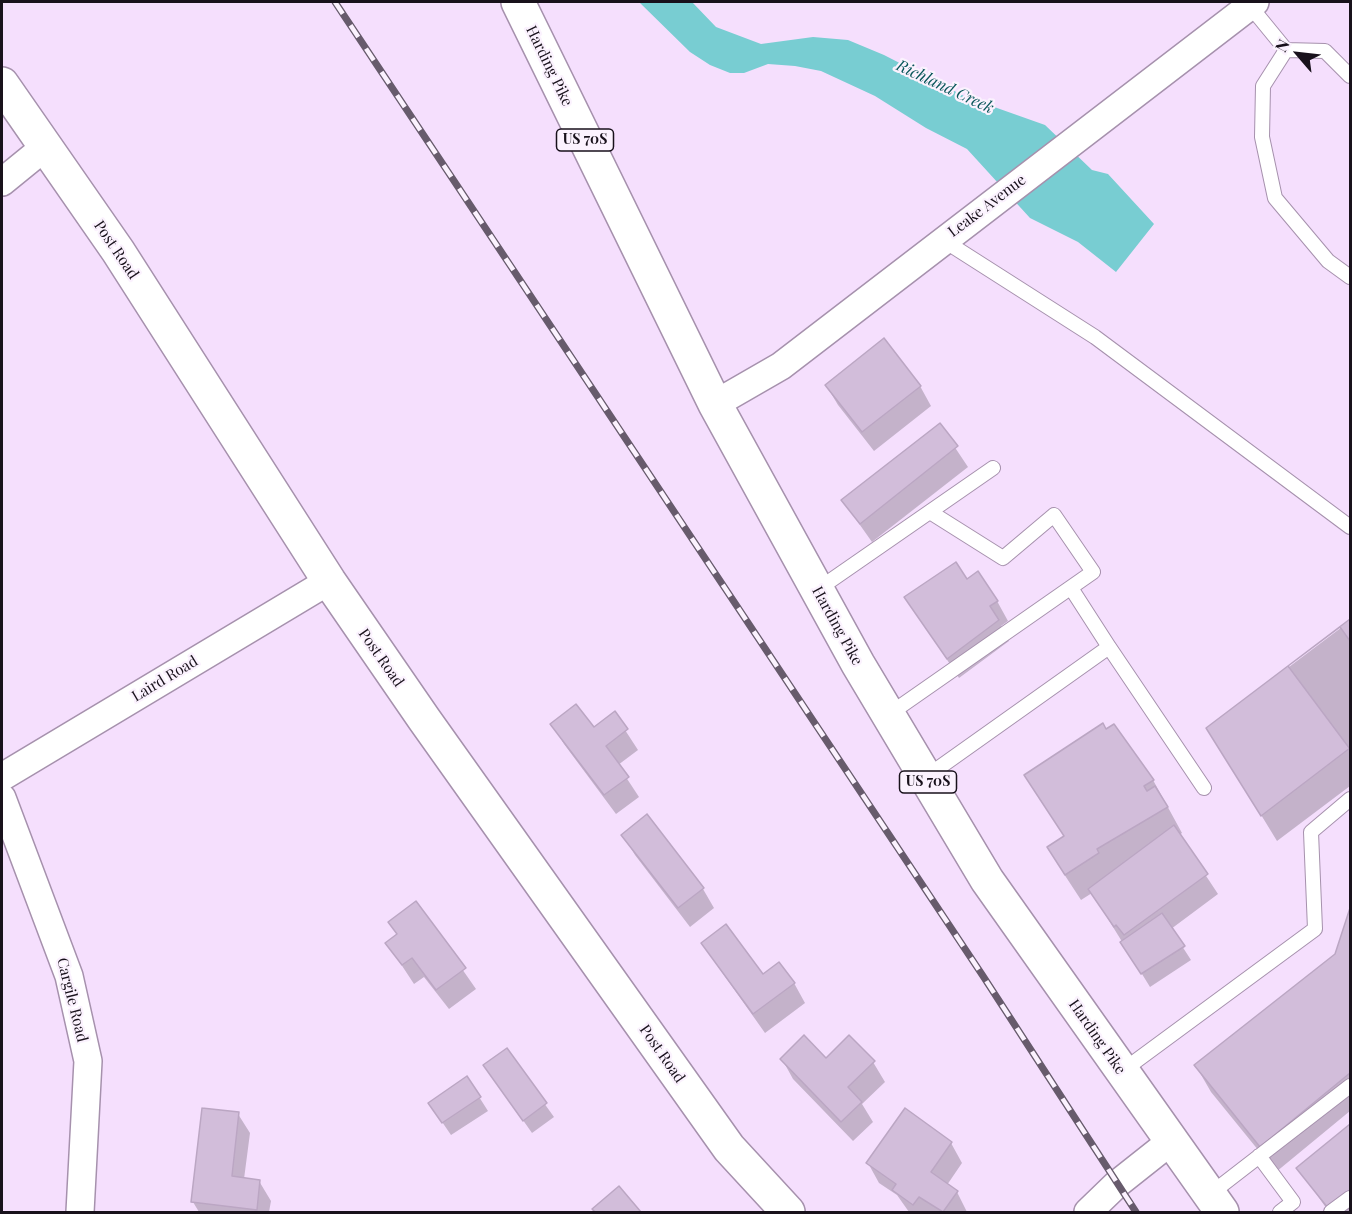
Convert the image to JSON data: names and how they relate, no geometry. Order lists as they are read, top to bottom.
{
  "streets": {
    "main road": ["Harding Pike", "US 70S", "Post Road"],
    "street": ["Leake Avenue", "Laird Road", "Cargile Road"]
  },
  "crossings": [
    ["Harding Pike", "Leake Avenue"],
    ["Post Road", "Laird Road"]
  ],
  "water": ["Richland Creek"],
  "north": "top left"
}
